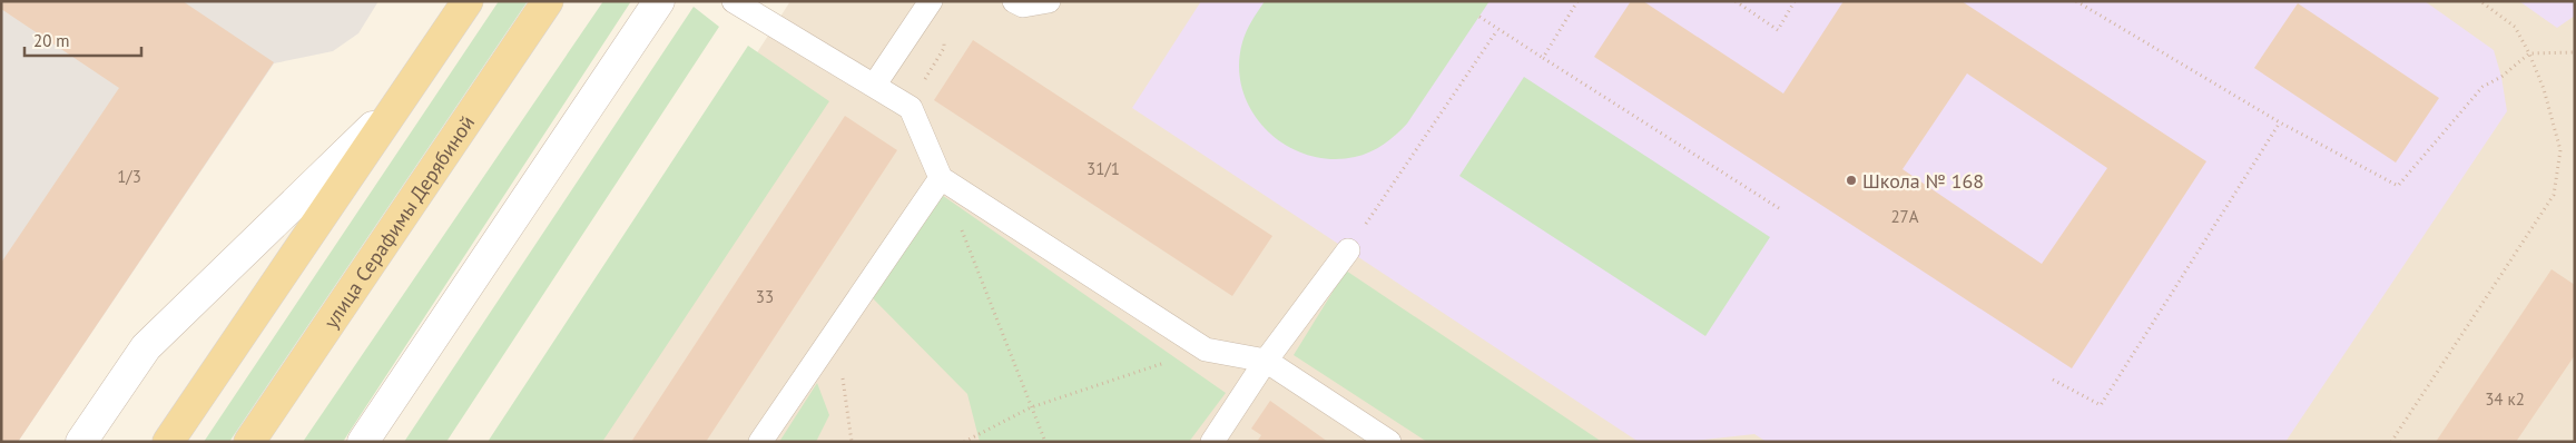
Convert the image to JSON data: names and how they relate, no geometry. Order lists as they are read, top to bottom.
{
  "streets": {
    "main road": ["улица Серафимы Дерябиной"]
  },
  "places": ["Школа № 168"],
  "house_numbers": [
    "31/1",
    "1/3",
    "27А",
    "33",
    "34 к2"
  ],
  "scale_bar": "20 m"
}
